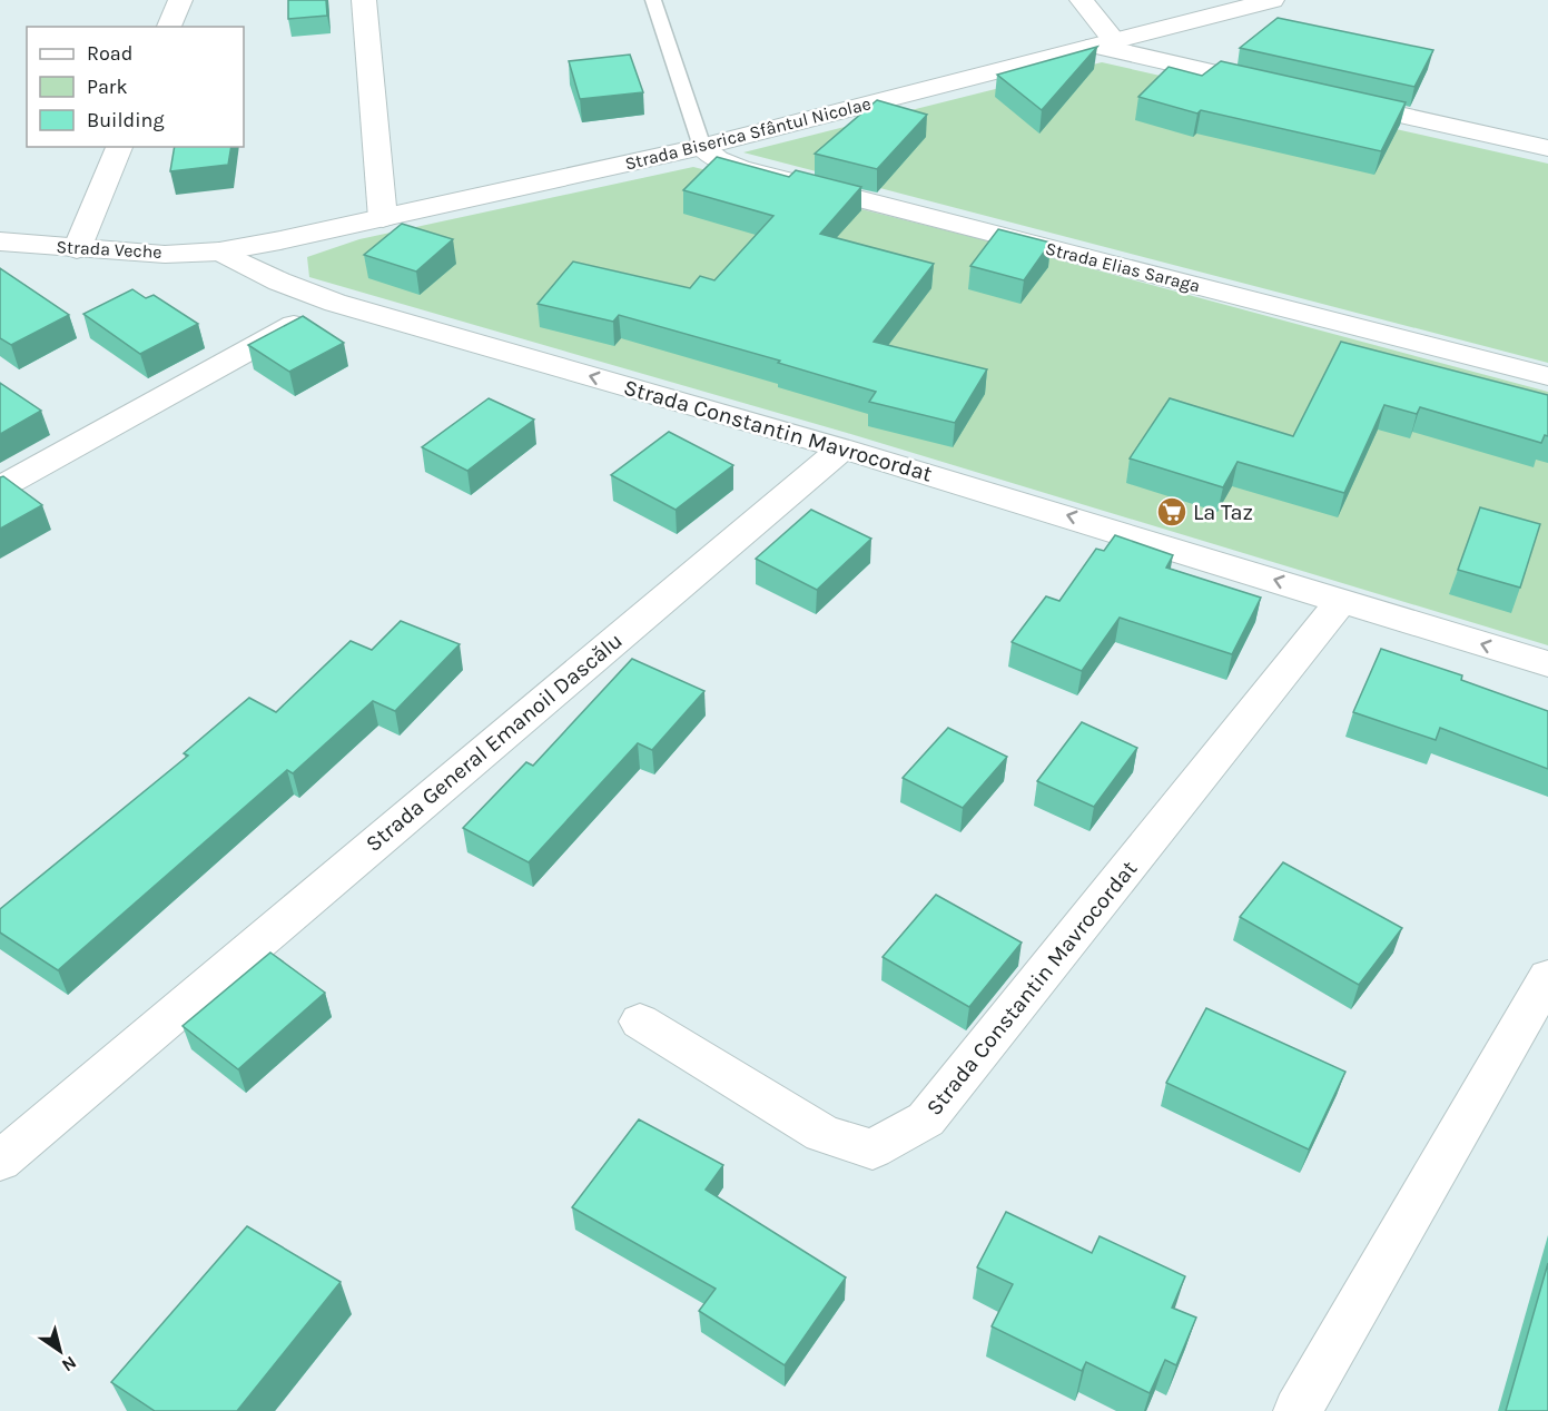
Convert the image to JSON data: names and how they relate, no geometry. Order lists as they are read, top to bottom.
{
  "streets": {
    "street": [
      "Strada Biserica Sfântul Nicolae",
      "Strada Veche",
      "Strada Elias Saraga",
      "Strada Constantin Mavrocordat",
      "Strada General Emanoil Dascălu"
    ]
  },
  "crossings": [
    ["Strada Biserica Sfântul Nicolae", "Strada Veche"],
    ["Strada Biserica Sfântul Nicolae", "Strada Elias Saraga"],
    ["Strada Biserica Sfântul Nicolae", "Strada Constantin Mavrocordat"],
    ["Strada Veche", "Strada Constantin Mavrocordat"],
    ["Strada Constantin Mavrocordat", "Strada General Emanoil Dascălu"]
  ],
  "one_way": ["Strada Constantin Mavrocordat"],
  "places": {
    "supermarket": ["La Taz"]
  },
  "legend": ["Road", "Park", "Building"],
  "north": "bottom right"
}
